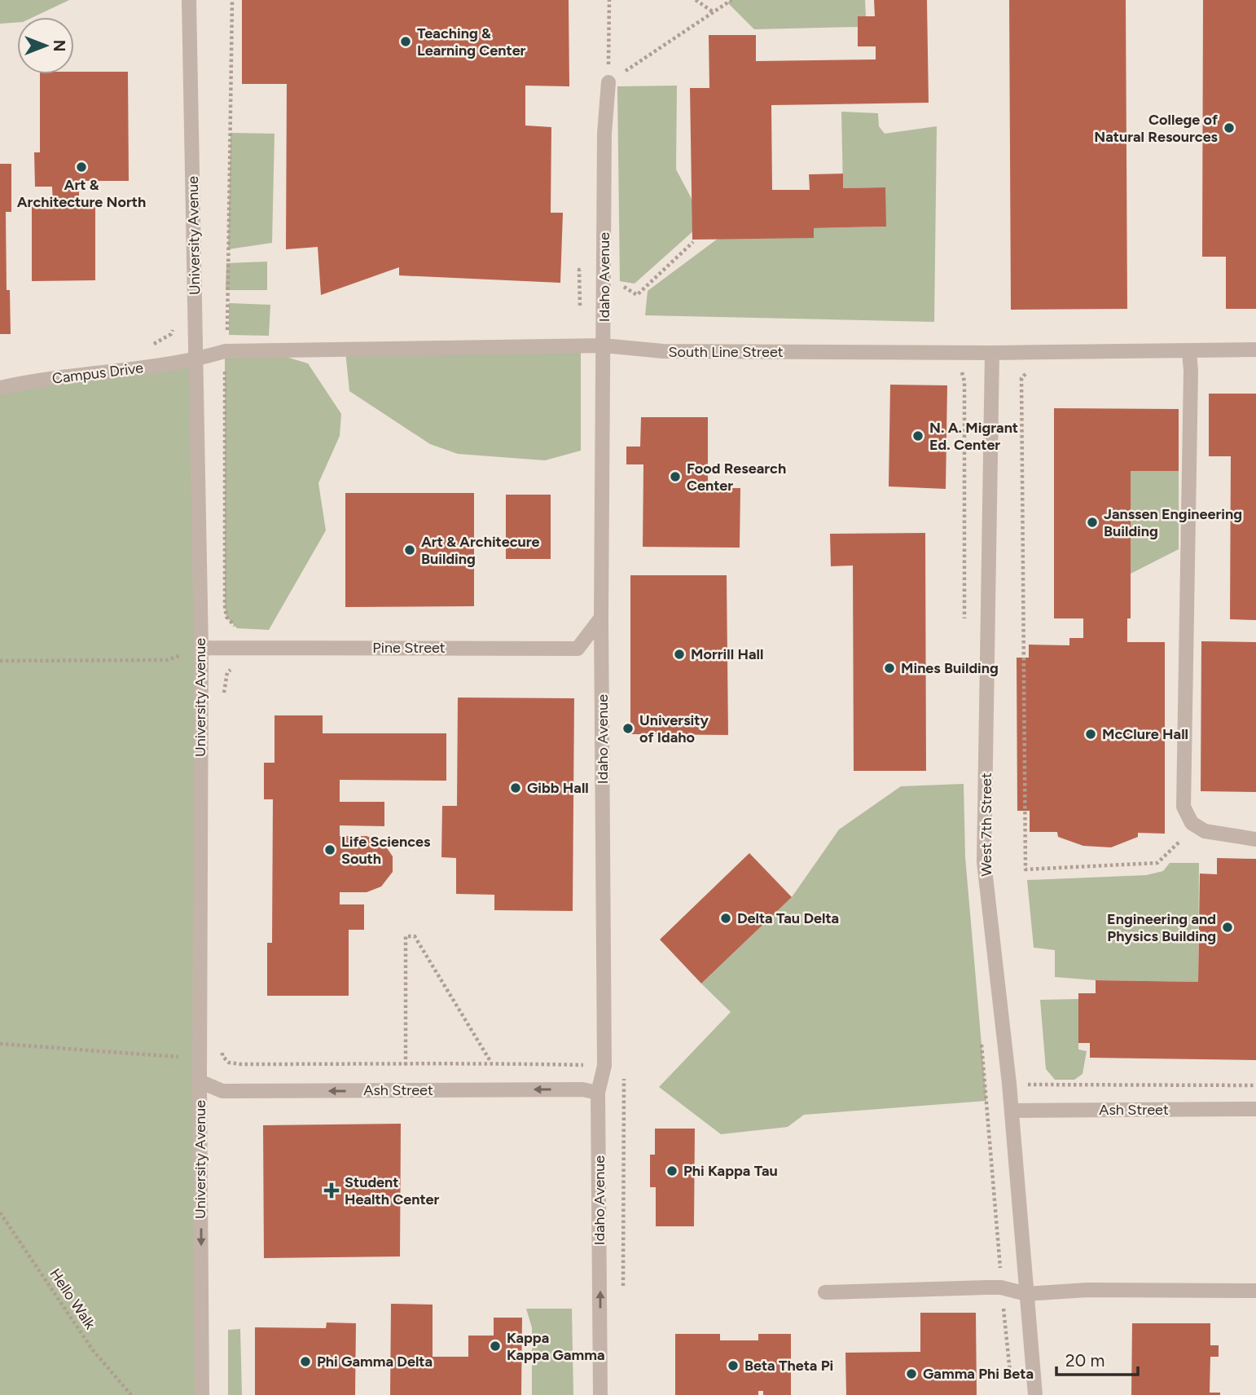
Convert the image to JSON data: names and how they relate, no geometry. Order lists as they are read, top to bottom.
{
  "streets": {
    "street": [
      "University Avenue",
      "Idaho Avenue",
      "South Line Street",
      "Campus Drive",
      "Pine Street",
      "West 7th Street",
      "Ash Street"
    ],
    "path": ["Hello Walk"]
  },
  "crossings": [
    ["University Avenue", "South Line Street"],
    ["University Avenue", "Campus Drive"],
    ["University Avenue", "Pine Street"],
    ["University Avenue", "Ash Street"],
    ["Idaho Avenue", "South Line Street"],
    ["Idaho Avenue", "Pine Street"],
    ["Idaho Avenue", "Ash Street"],
    ["South Line Street", "Campus Drive"],
    ["South Line Street", "West 7th Street"],
    ["West 7th Street", "Ash Street"]
  ],
  "one_way": ["Ash Street"],
  "places": {
    "other": [
      "Teaching & Learning Center",
      "College of Natural Resources",
      "Art & Architecture North",
      "N. A. Migrant Ed. Center",
      "Food Research Center",
      "Janssen Engineering Building",
      "Art & Architecure Building",
      "Morrill Hall",
      "Mines Building",
      "University of Idaho",
      "McClure Hall",
      "Gibb Hall",
      "Life Sciences South",
      "Delta Tau Delta",
      "Engineering and Physics Building",
      "Phi Kappa Tau",
      "Kappa Kappa Gamma",
      "Phi Gamma Delta",
      "Beta Theta Pi",
      "Gamma Phi Beta"
    ],
    "health": ["Student Health Center"]
  },
  "scale_bar": "20 m",
  "north": "right"
}
